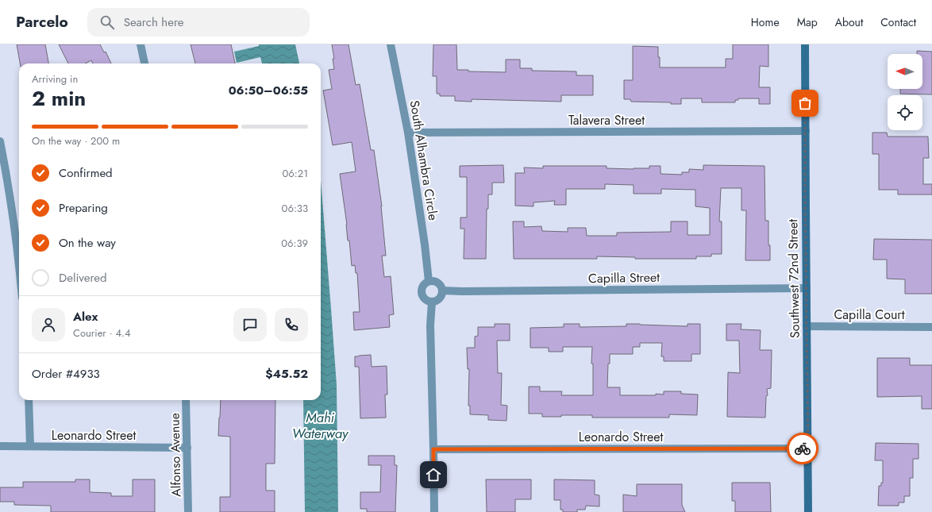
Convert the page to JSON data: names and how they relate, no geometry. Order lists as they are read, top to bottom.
{
  "streets": {
    "main road": ["Southwest 72nd Street"],
    "street": [
      "Talavera Street",
      "South Alhambra Circle",
      "Capilla Street",
      "Capilla Court",
      "Leonardo Street",
      "Alfonso Avenue"
    ]
  },
  "crossings": [
    ["Talavera Street", "South Alhambra Circle"],
    ["Talavera Street", "Southwest 72nd Street"],
    ["South Alhambra Circle", "Capilla Street"],
    ["Capilla Street", "Southwest 72nd Street"],
    ["Southwest 72nd Street", "Capilla Court"],
    ["Southwest 72nd Street", "Leonardo Street"],
    ["Leonardo Street", "Alfonso Avenue"]
  ],
  "water": ["Mahi Waterway"],
  "north": "left",
  "page": {
    "header": "Parcelo",
    "search": "Search here",
    "nav": [
      "Home",
      "Map",
      "About",
      "Contact"
    ],
    "heading": ["2 min", "Arriving in", "06:50–06:55"],
    "panel": [
      "Alex",
      "Courier · 4.4",
      "Order #4933",
      "$45.52"
    ],
    "bar": "On the way · 200 m",
    "list": [
      ["Confirmed", "06:21"],
      ["Preparing", "06:33"],
      ["On the way", "06:39"],
      "Delivered"
    ]
  }
}
